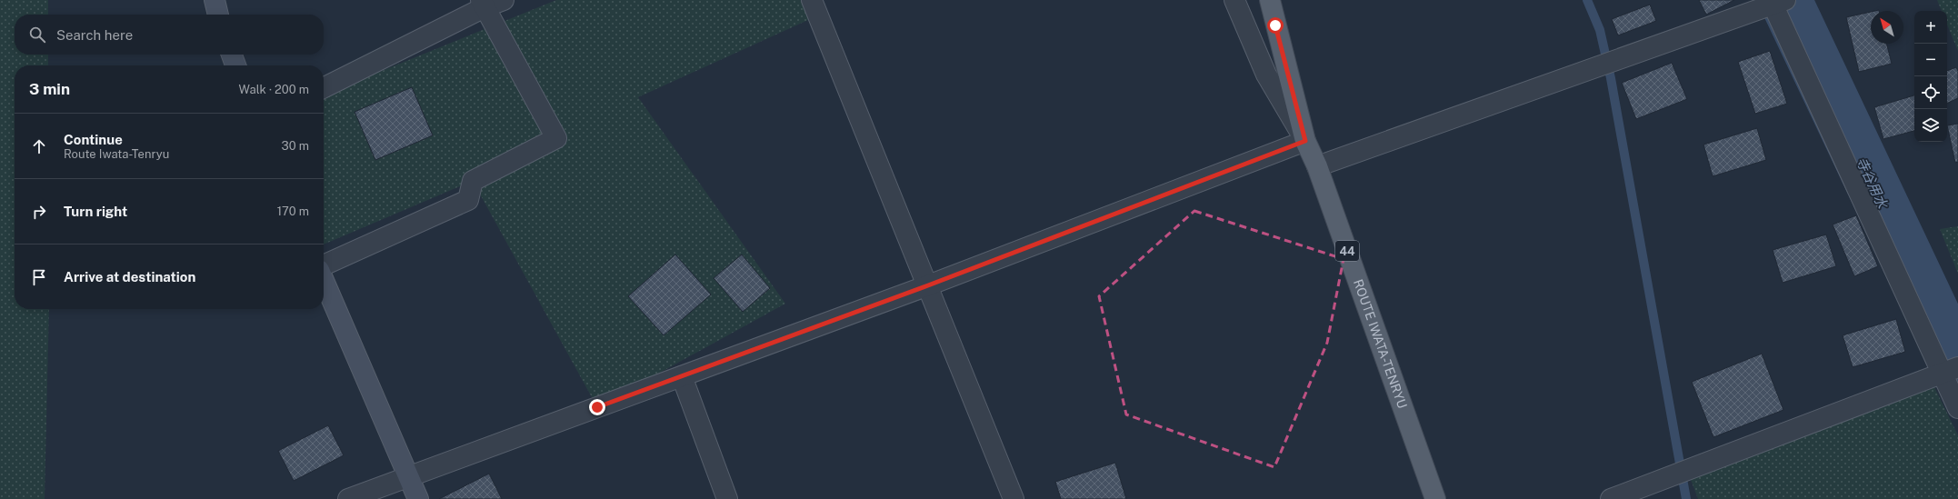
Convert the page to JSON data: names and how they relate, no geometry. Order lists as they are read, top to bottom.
{
  "streets": {
    "main road": ["44", "ROUTE IWATA-TENRYU"]
  },
  "water": ["寺谷用水"],
  "north": "top left",
  "page": {
    "map_buttons": ["+", "−"],
    "search": "Search here",
    "heading": ["3 min", "Walk · 200 m"],
    "list": [
      ["Continue", "Route Iwata-Tenryu", "30 m"],
      ["Turn right", "170 m"],
      "Arrive at destination"
    ]
  }
}
